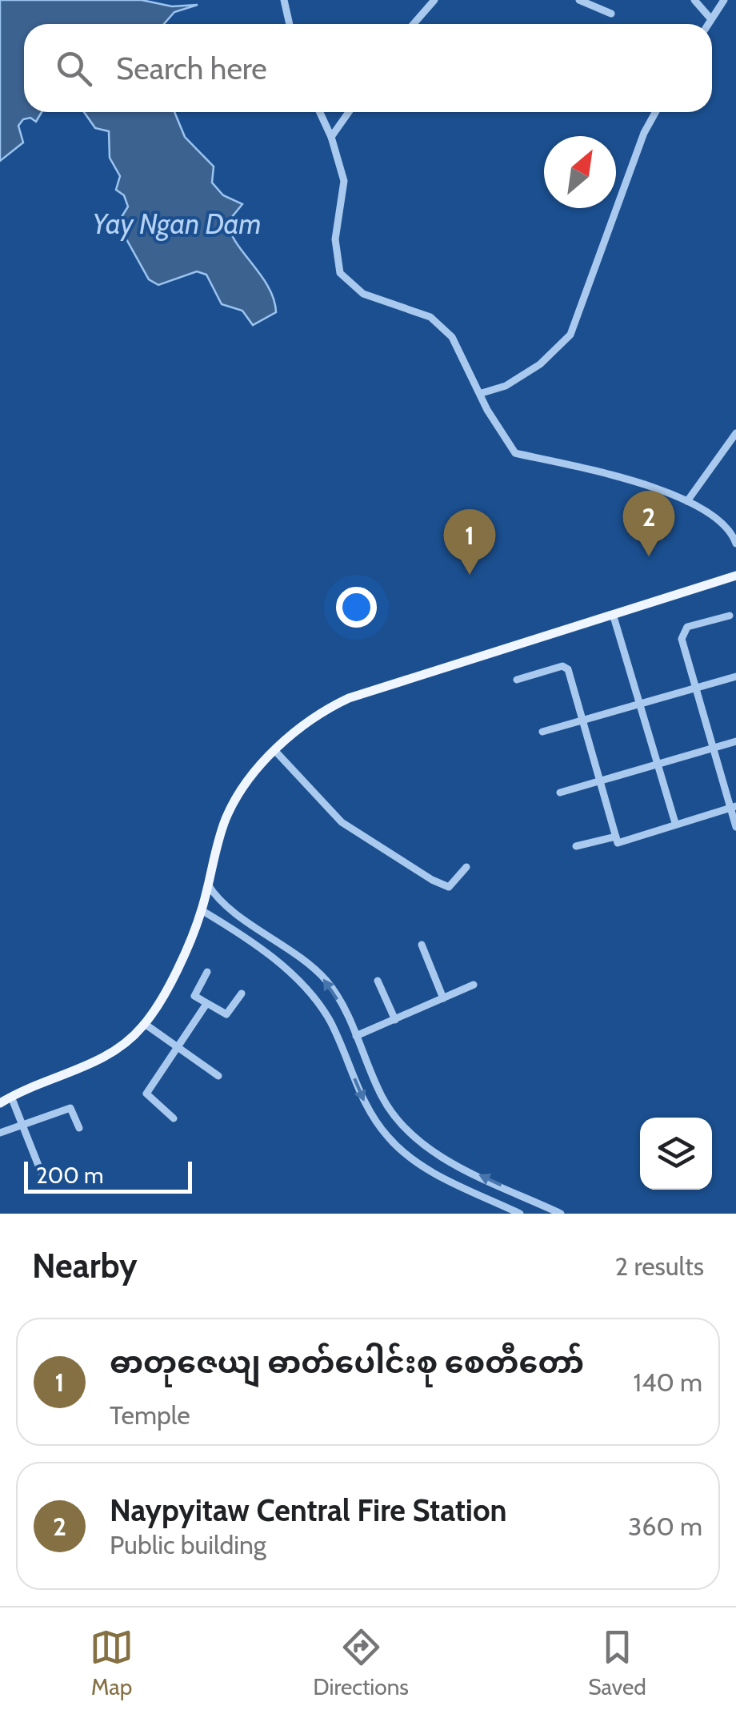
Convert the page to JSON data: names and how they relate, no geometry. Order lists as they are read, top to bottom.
{
  "water": ["Yay Ngan Dam"],
  "scale_bar": "200 m",
  "north": "top right",
  "page": {
    "search": "Search here",
    "pins": ["2", "1"],
    "scale": "200 m",
    "heading": ["Nearby", "2 results"],
    "list": [
      {
        "mark": "1",
        "name": "ဓာတုဇေယျ ဓာတ်ပေါင်းစု စေတီတော်",
        "note": "Temple",
        "value": "140 m"
      },
      {
        "mark": "2",
        "name": "Naypyitaw Central Fire Station",
        "note": "Public building",
        "value": "360 m"
      }
    ],
    "nav": ["Map", "Directions", "Saved"]
  }
}
